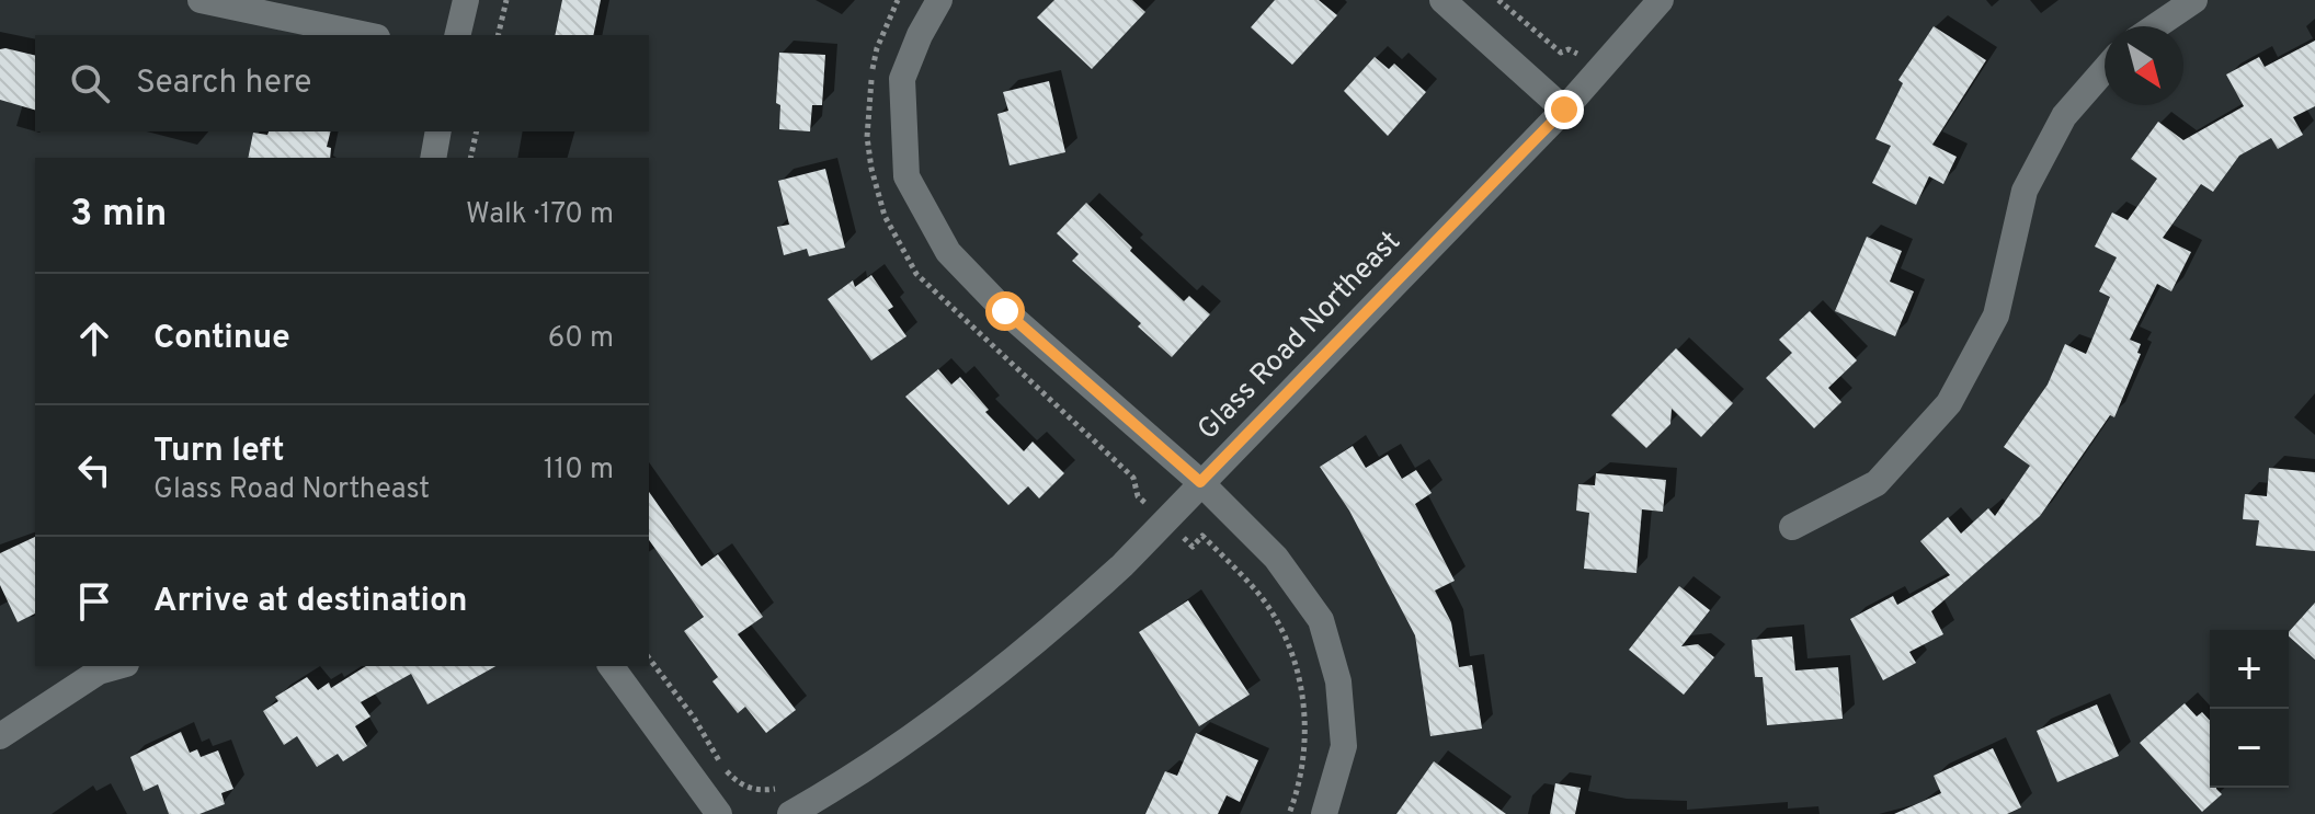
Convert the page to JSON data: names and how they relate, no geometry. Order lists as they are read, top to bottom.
{
  "streets": {
    "street": ["Glass Road Northeast"]
  },
  "north": "bottom right",
  "page": {
    "search": "Search here",
    "heading": ["3 min", "Walk · 170 m"],
    "list": [
      ["Continue", "60 m"],
      ["Turn left", "Glass Road Northeast", "110 m"],
      "Arrive at destination"
    ],
    "map_buttons": ["+", "−"]
  }
}
